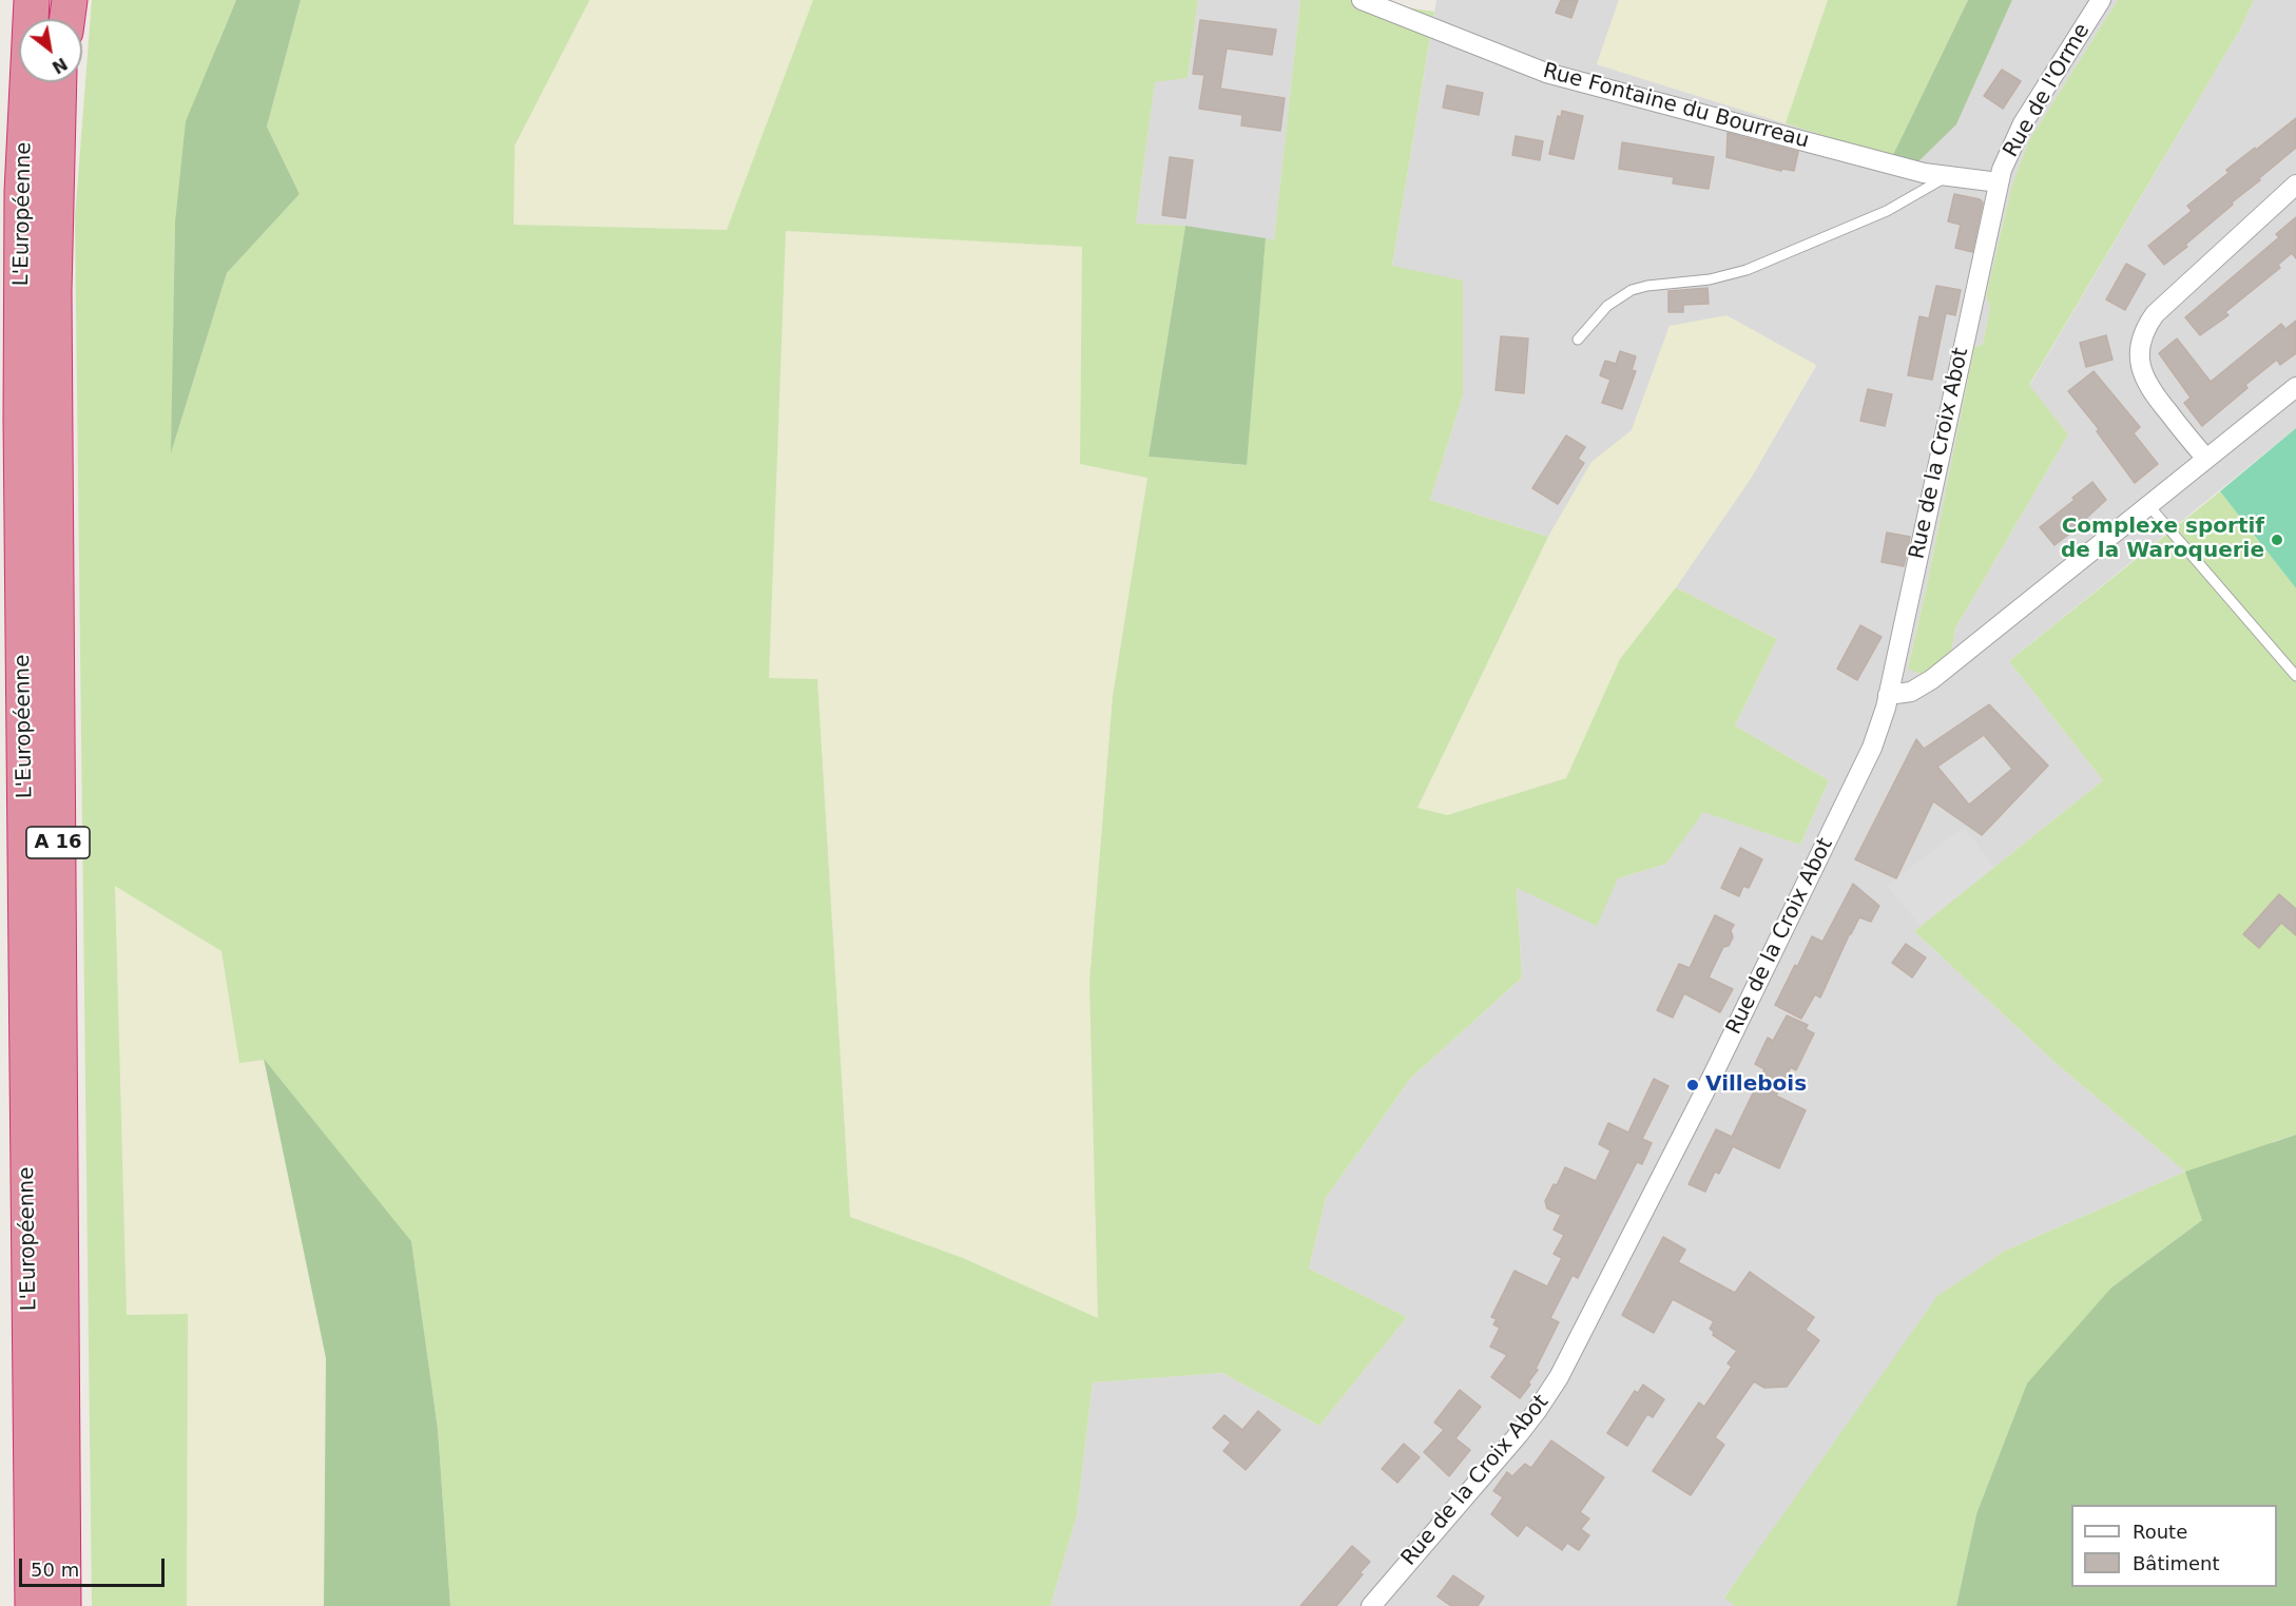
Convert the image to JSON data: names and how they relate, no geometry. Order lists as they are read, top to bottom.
{
  "streets": {
    "highway": ["L'Européenne", "A 16"],
    "street": ["Rue de l'Orme", "Rue Fontaine du Bourreau", "Rue de la Croix Abot"]
  },
  "crossings": [
    ["Rue de l'Orme", "Rue Fontaine du Bourreau"],
    ["Rue de l'Orme", "Rue de la Croix Abot"],
    ["Rue Fontaine du Bourreau", "Rue de la Croix Abot"]
  ],
  "places": ["Complexe sportif de la Waroquerie", "Villebois"],
  "legend": ["Route", "Bâtiment"],
  "scale_bar": "50 m",
  "north": "bottom right"
}
